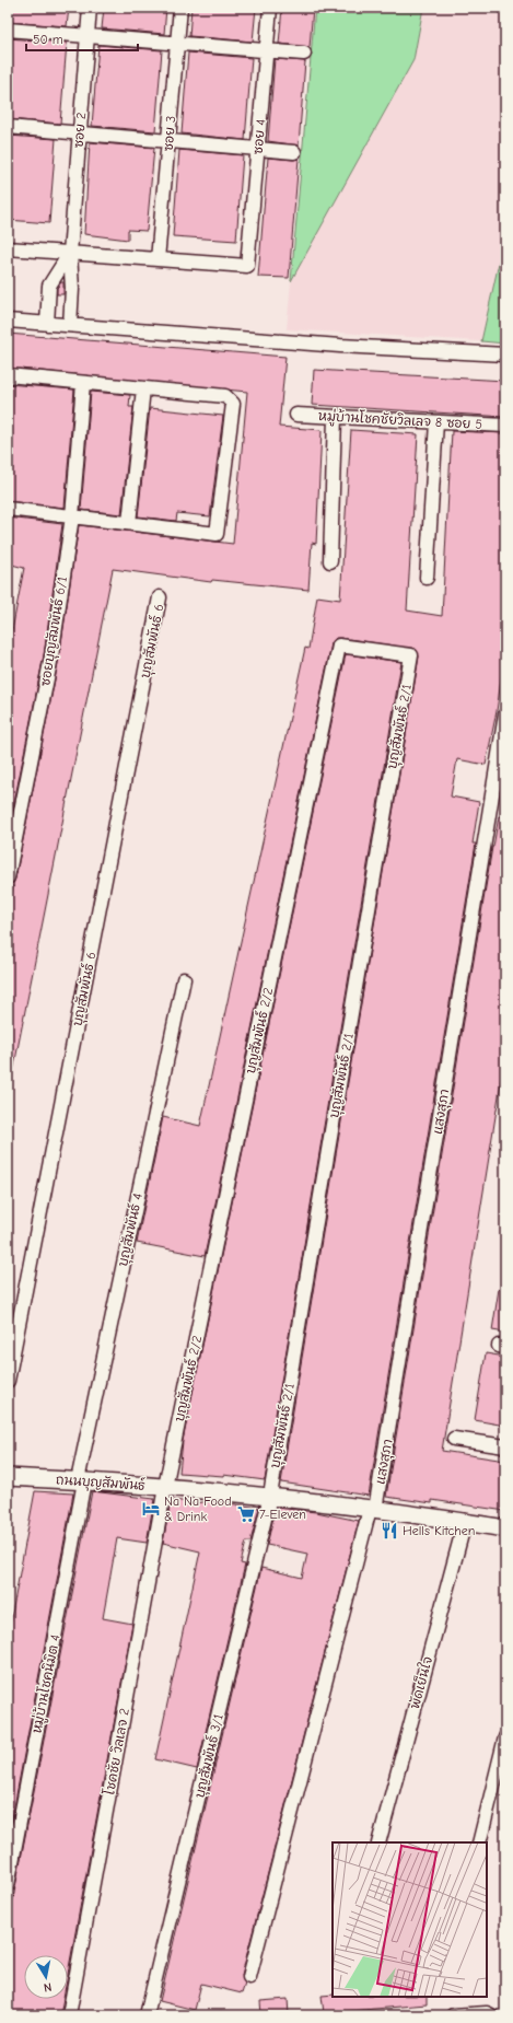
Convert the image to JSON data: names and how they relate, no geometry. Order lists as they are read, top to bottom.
{
  "streets": {
    "street": [
      "ซอย 2",
      "ซอย 3",
      "ซอย 4",
      "หมู่บ้านโชคชัยวิลเลจ 8 ซอย 5",
      "ซอยบุญสัมพันธ์ 6/1",
      "บุญสัมพันธ์ 6",
      "บุญสัมพันธ์ 2/1",
      "บุญสัมพันธ์ 2/2",
      "แสงสุภา",
      "บุญสัมพันธ์ 4",
      "ถนนบุญสัมพันธ์",
      "พัดเย็นใจ",
      "หมู่บ้านโชคนิมิต 4",
      "โชคชัย วิลเลจ 2",
      "บุญสัมพันธ์ 3/1"
    ]
  },
  "crossings": [
    ["ซอย 3", "ซอย 4"],
    ["บุญสัมพันธ์ 2/1", "บุญสัมพันธ์ 2/2"],
    ["บุญสัมพันธ์ 2/1", "ถนนบุญสัมพันธ์"],
    ["บุญสัมพันธ์ 2/1", "บุญสัมพันธ์ 3/1"],
    ["บุญสัมพันธ์ 2/2", "ถนนบุญสัมพันธ์"],
    ["บุญสัมพันธ์ 2/2", "โชคชัย วิลเลจ 2"],
    ["แสงสุภา", "ถนนบุญสัมพันธ์"],
    ["บุญสัมพันธ์ 4", "ถนนบุญสัมพันธ์"],
    ["บุญสัมพันธ์ 4", "หมู่บ้านโชคนิมิต 4"],
    ["ถนนบุญสัมพันธ์", "พัดเย็นใจ"],
    ["ถนนบุญสัมพันธ์", "หมู่บ้านโชคนิมิต 4"],
    ["ถนนบุญสัมพันธ์", "โชคชัย วิลเลจ 2"],
    ["ถนนบุญสัมพันธ์", "บุญสัมพันธ์ 3/1"]
  ],
  "places": {
    "hotel": ["Na Na Food & Drink"],
    "supermarket": ["7-Eleven"],
    "restaurant": ["Hells Kitchen"]
  },
  "scale_bar": "50 m",
  "north": "bottom"
}
